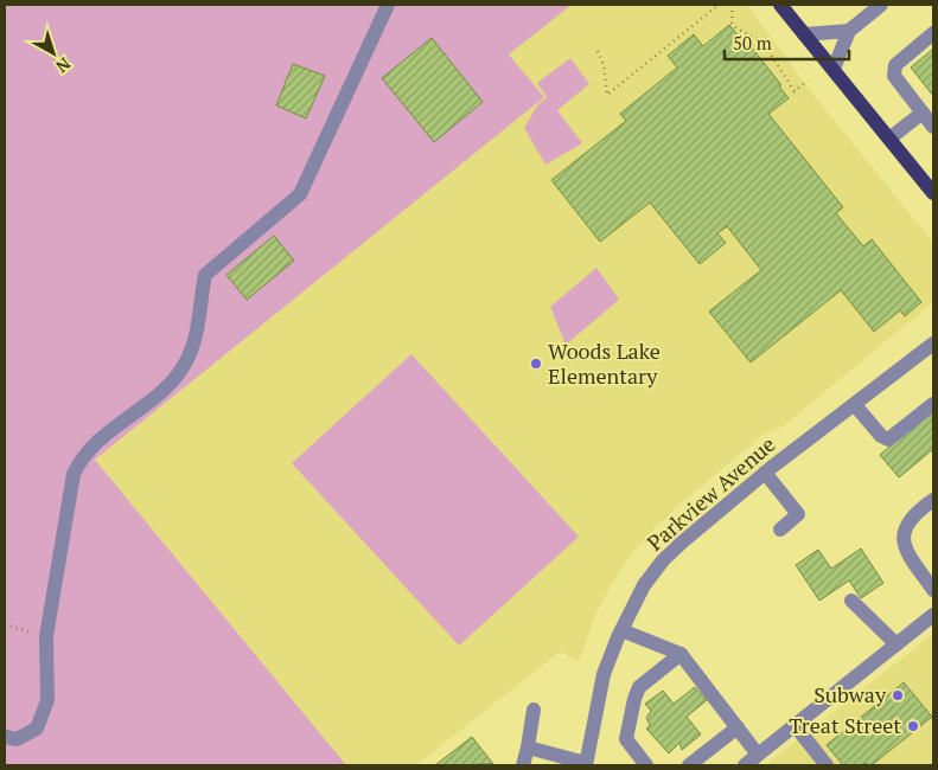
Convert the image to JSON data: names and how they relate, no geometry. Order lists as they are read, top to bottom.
{
  "streets": {
    "street": ["Parkview Avenue"]
  },
  "places": ["Woods Lake Elementary", "Subway", "Treat Street"],
  "scale_bar": "50 m",
  "north": "bottom right"
}
